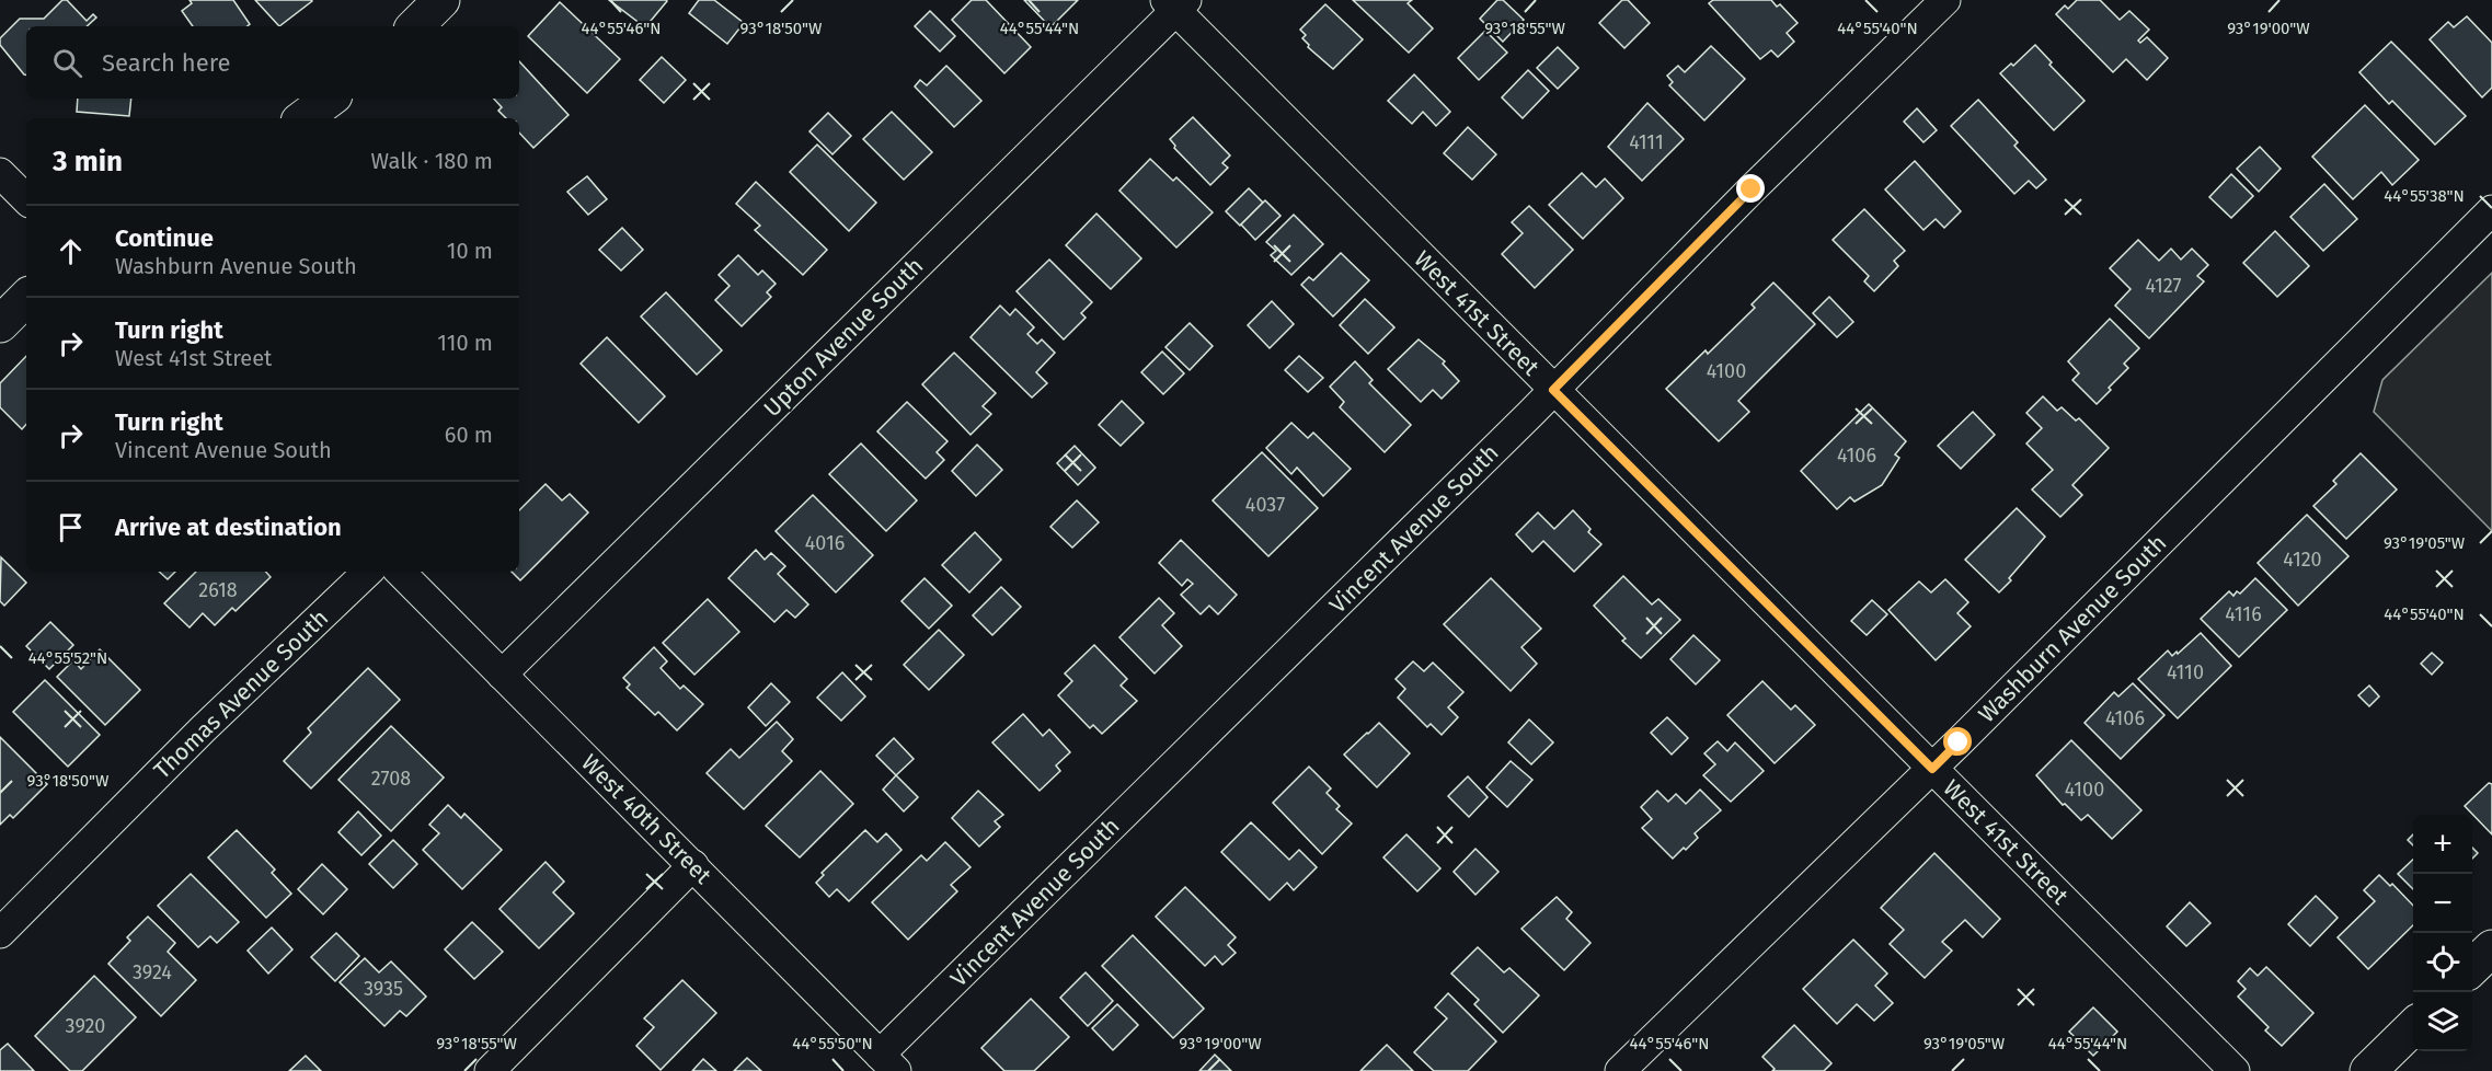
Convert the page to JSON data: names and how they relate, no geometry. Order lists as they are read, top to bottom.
{
  "streets": {
    "street": [
      "West 41st Street",
      "Upton Avenue South",
      "Vincent Avenue South",
      "Washburn Avenue South",
      "Thomas Avenue South",
      "West 40th Street"
    ]
  },
  "crossings": [
    ["West 41st Street", "Upton Avenue South"],
    ["West 41st Street", "Vincent Avenue South"],
    ["West 41st Street", "Washburn Avenue South"],
    ["Upton Avenue South", "West 40th Street"],
    ["Vincent Avenue South", "West 40th Street"]
  ],
  "house_numbers": [
    "4111",
    "4127",
    "4100",
    "4106",
    "4037",
    "4016",
    "4120",
    "2618",
    "4116",
    "4110",
    "4106",
    "2708",
    "4100",
    "3924",
    "3935",
    "3920"
  ],
  "page": {
    "search": "Search here",
    "heading": ["3 min", "Walk · 180 m"],
    "list": [
      ["Continue", "Washburn Avenue South", "10 m"],
      ["Turn right", "West 41st Street", "110 m"],
      ["Turn right", "Vincent Avenue South", "60 m"],
      "Arrive at destination"
    ],
    "map_buttons": ["+", "−"]
  },
  "coordinates": [
    "44°55'46\"N",
    "93°18'50\"W",
    "44°55'44\"N",
    "93°18'55\"W",
    "44°55'40\"N",
    "93°19'00\"W",
    "44°55'38\"N",
    "93°19'05\"W",
    "44°55'52\"N",
    "44°55'50\"N"
  ]
}
